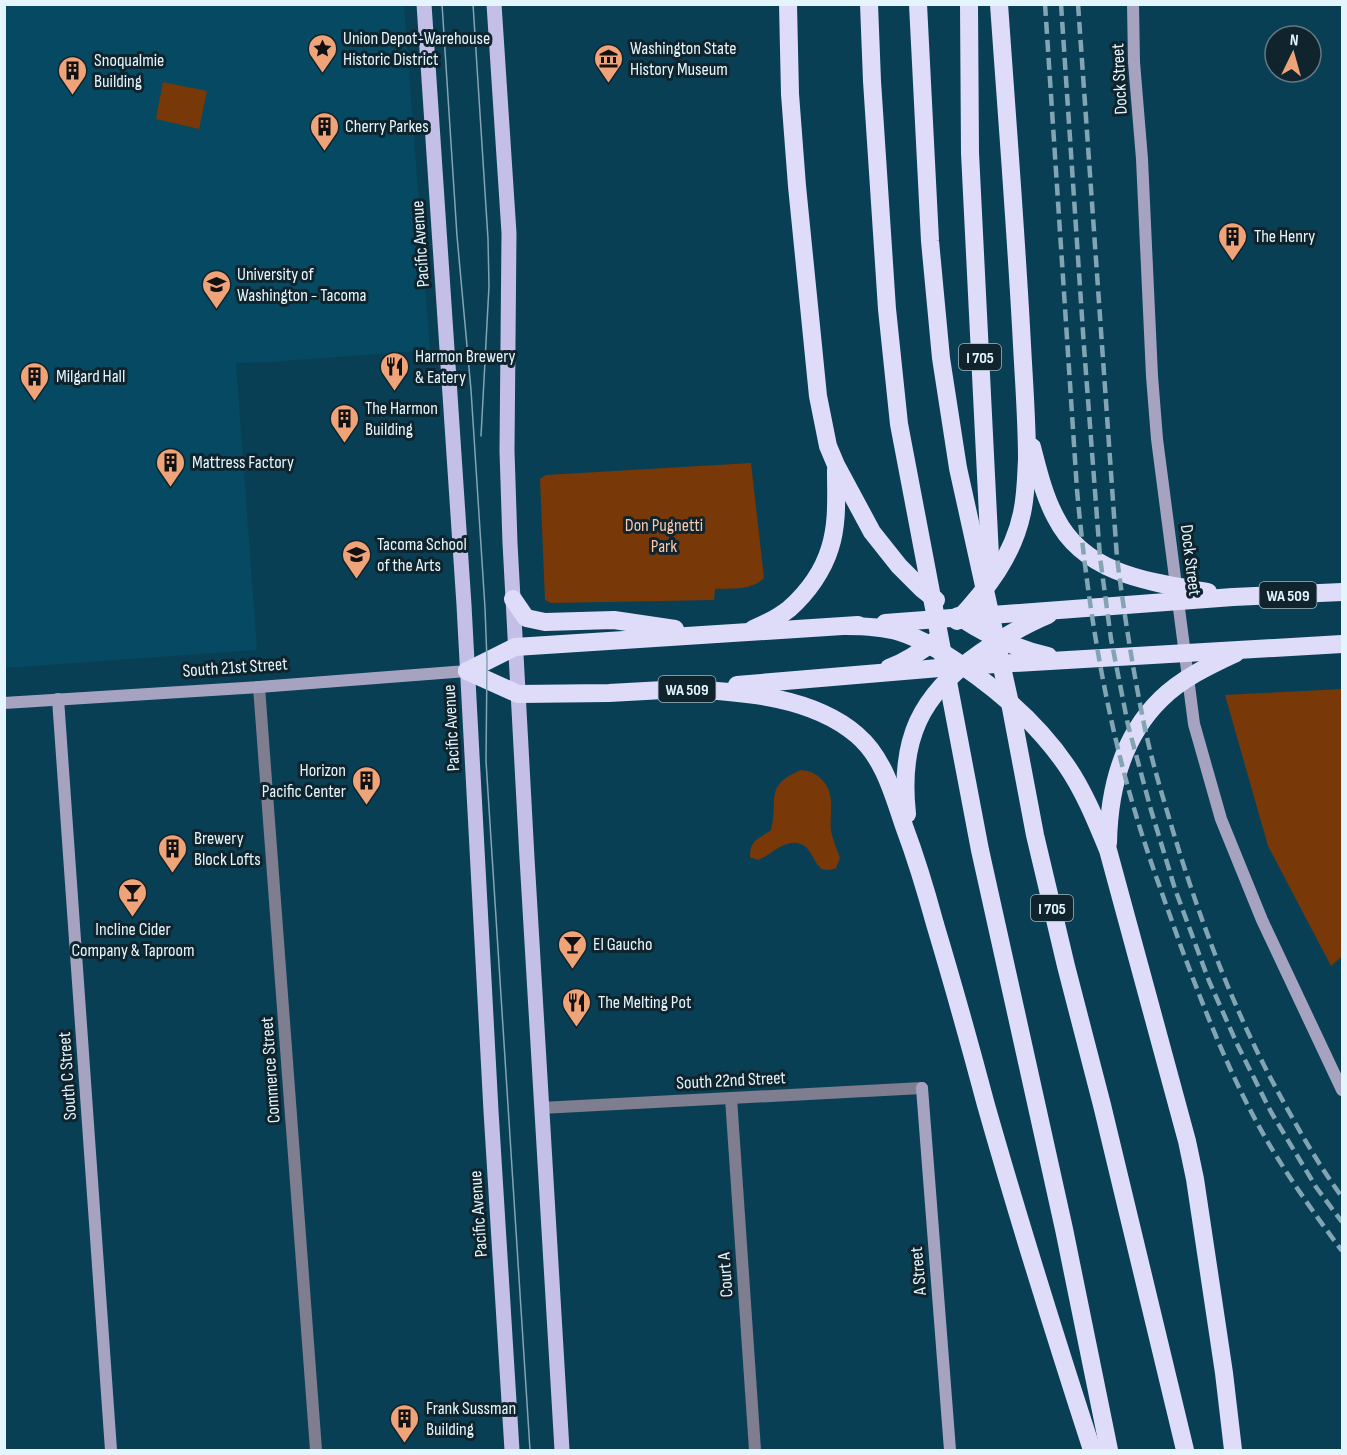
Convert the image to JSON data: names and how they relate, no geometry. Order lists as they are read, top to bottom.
{
  "streets": {
    "highway": ["I 705", "WA 509", "South 21st Street"],
    "main road": ["Pacific Avenue"],
    "street": [
      "Dock Street",
      "Commerce Street",
      "South C Street",
      "South 22nd Street",
      "A Street",
      "Court A"
    ]
  },
  "crossings": [
    ["Pacific Avenue", "South 21st Street"],
    ["WA 509", "South 21st Street"],
    ["South 21st Street", "Commerce Street"],
    ["South 21st Street", "South C Street"],
    ["South 22nd Street", "A Street"],
    ["South 22nd Street", "Court A"]
  ],
  "parks": ["Don Pugnetti Park"],
  "places": {
    "place": ["Union Depot-Warehouse Historic District"],
    "museum": ["Washington State History Museum"],
    "building": [
      "Snoqualmie Building",
      "Cherry Parkes",
      "The Henry",
      "Milgard Hall",
      "The Harmon Building",
      "Mattress Factory",
      "Horizon Pacific Center",
      "Brewery Block Lofts",
      "Frank Sussman Building"
    ],
    "school or university": ["University of Washington - Tacoma", "Tacoma School of the Arts"],
    "restaurant": ["Harmon Brewery & Eatery", "The Melting Pot"],
    "bar": ["Incline Cider Company & Taproom", "El Gaucho"]
  },
  "north": "top"
}
